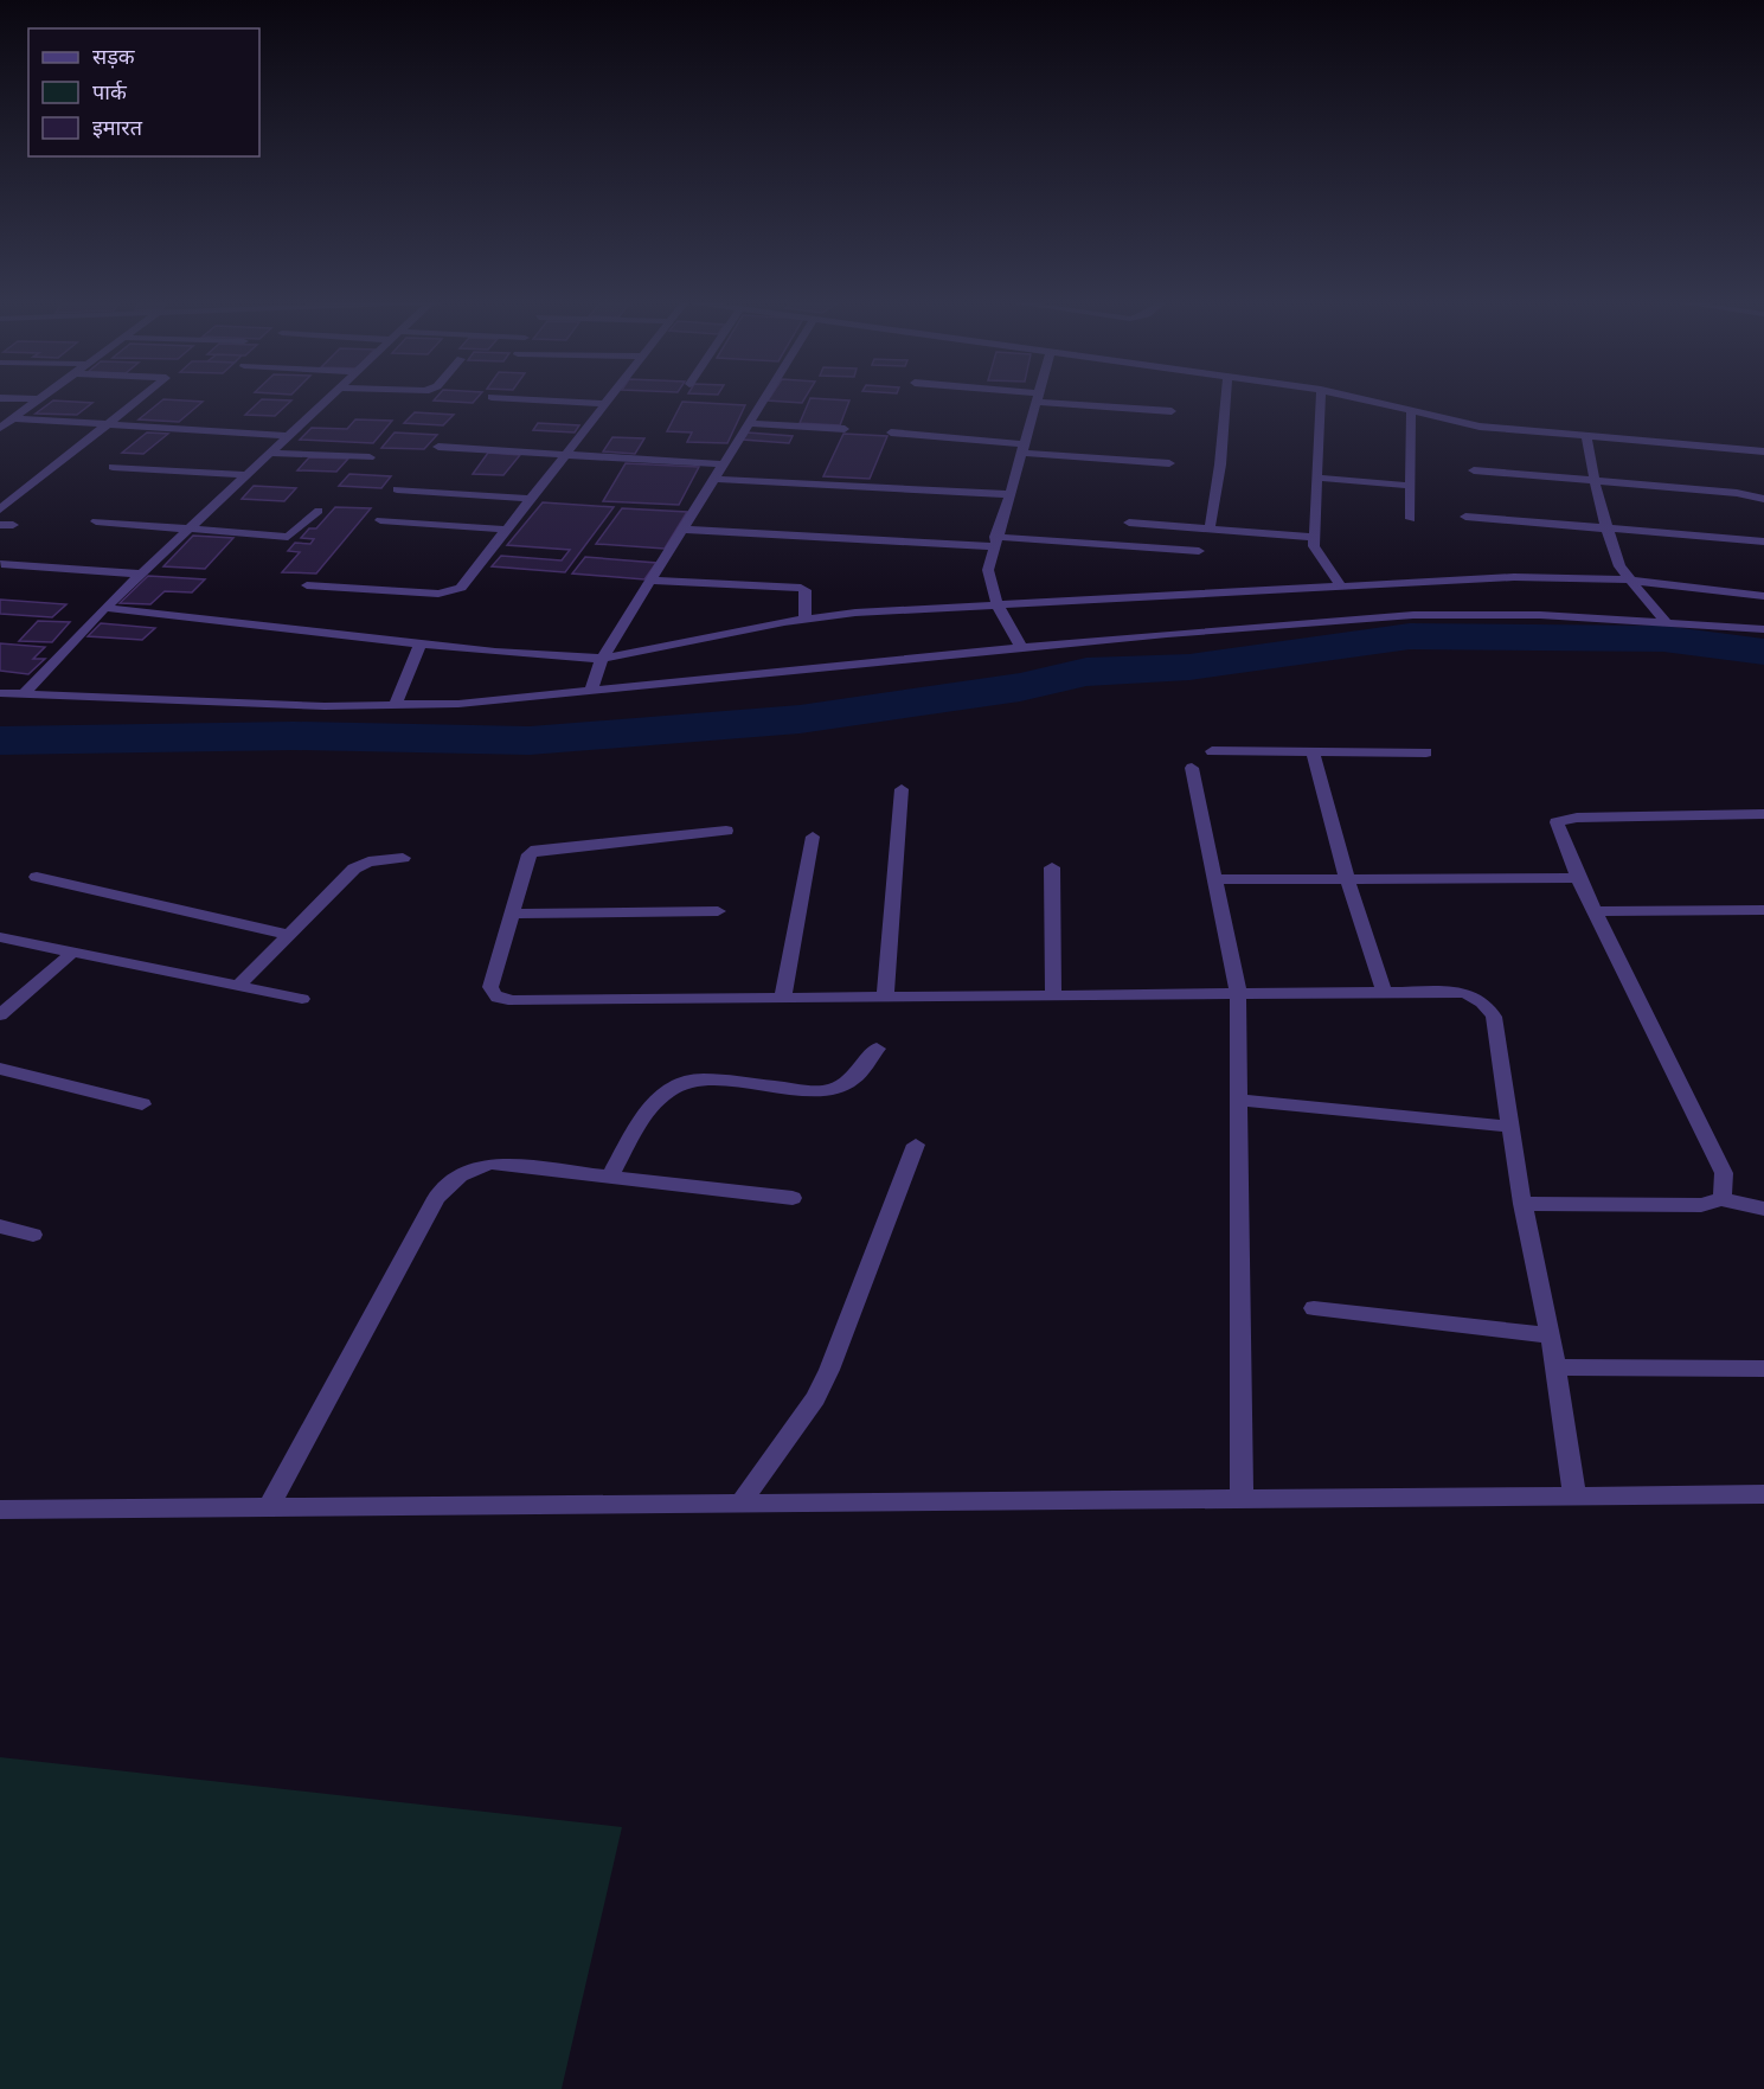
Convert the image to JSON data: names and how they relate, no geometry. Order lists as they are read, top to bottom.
{
  "legend": ["सड़क", "पार्क", "इमारत"]
}
